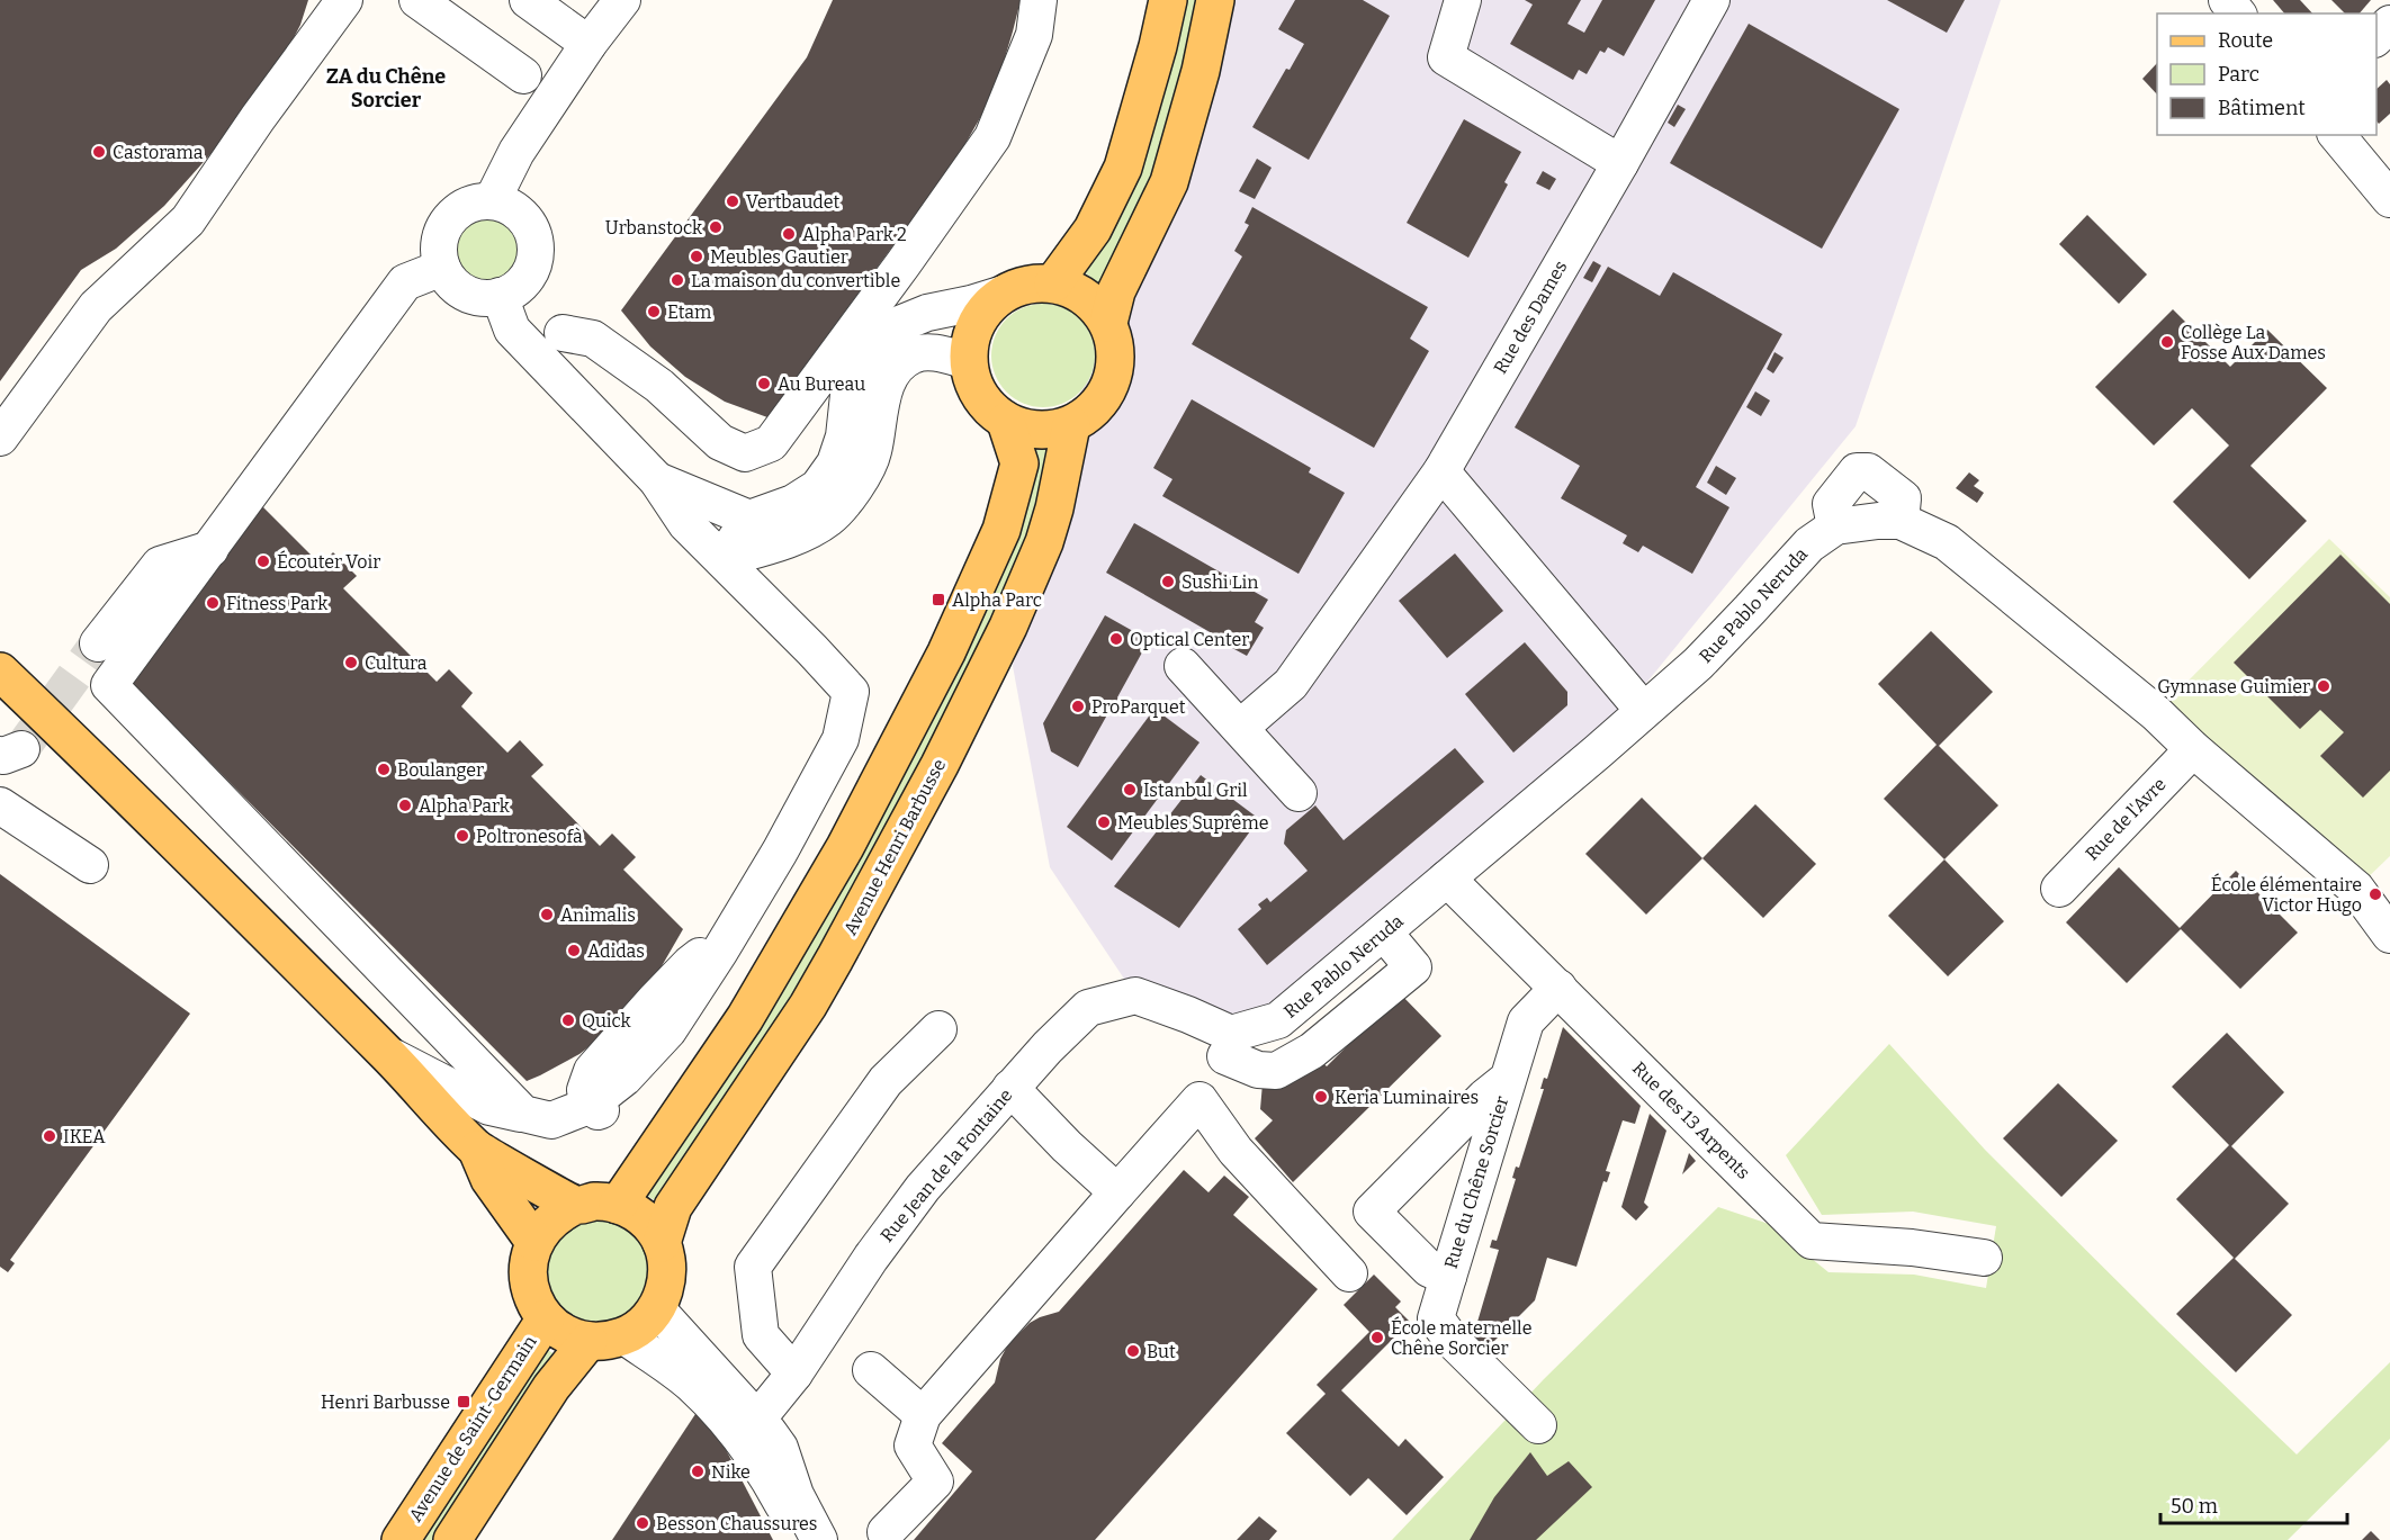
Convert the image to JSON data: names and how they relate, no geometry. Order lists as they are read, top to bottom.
{
  "streets": {
    "main road": ["Avenue Henri Barbusse", "Avenue de Saint-Germain"],
    "street": [
      "Rue des Dames",
      "Rue Pablo Neruda",
      "Rue de l'Avre",
      "Rue des 13 Arpents",
      "Rue Jean de la Fontaine",
      "Rue du Chêne Sorcier"
    ]
  },
  "crossings": [
    ["Rue Pablo Neruda", "Rue des 13 Arpents"],
    ["Rue Pablo Neruda", "Rue Jean de la Fontaine"],
    ["Avenue Henri Barbusse", "Avenue de Saint-Germain"],
    ["Rue des 13 Arpents", "Rue du Chêne Sorcier"]
  ],
  "districts": ["ZA du Chêne Sorcier"],
  "places": {
    "other": [
      "Castorama",
      "Vertbaudet",
      "Urbanstock",
      "Alpha Park 2",
      "Meubles Gautier",
      "La maison du convertible",
      "Etam",
      "Collège La Fosse Aux Dames",
      "Au Bureau",
      "Écouter Voir",
      "Sushi Lin",
      "Fitness Park",
      "Optical Center",
      "Cultura",
      "Gymnase Guimier",
      "ProParquet",
      "Boulanger",
      "Istanbul Gril",
      "Alpha Park",
      "Meubles Suprême",
      "Poltronesofà",
      "École élémentaire Victor Hugo",
      "Animalis",
      "Adidas",
      "Quick",
      "Keria Luminaires",
      "IKEA",
      "École maternelle Chêne Sorcier",
      "But",
      "Nike",
      "Besson Chaussures"
    ],
    "transit": ["Alpha Parc", "Henri Barbusse"]
  },
  "legend": ["Route", "Parc", "Bâtiment"],
  "scale_bar": "50 m"
}
